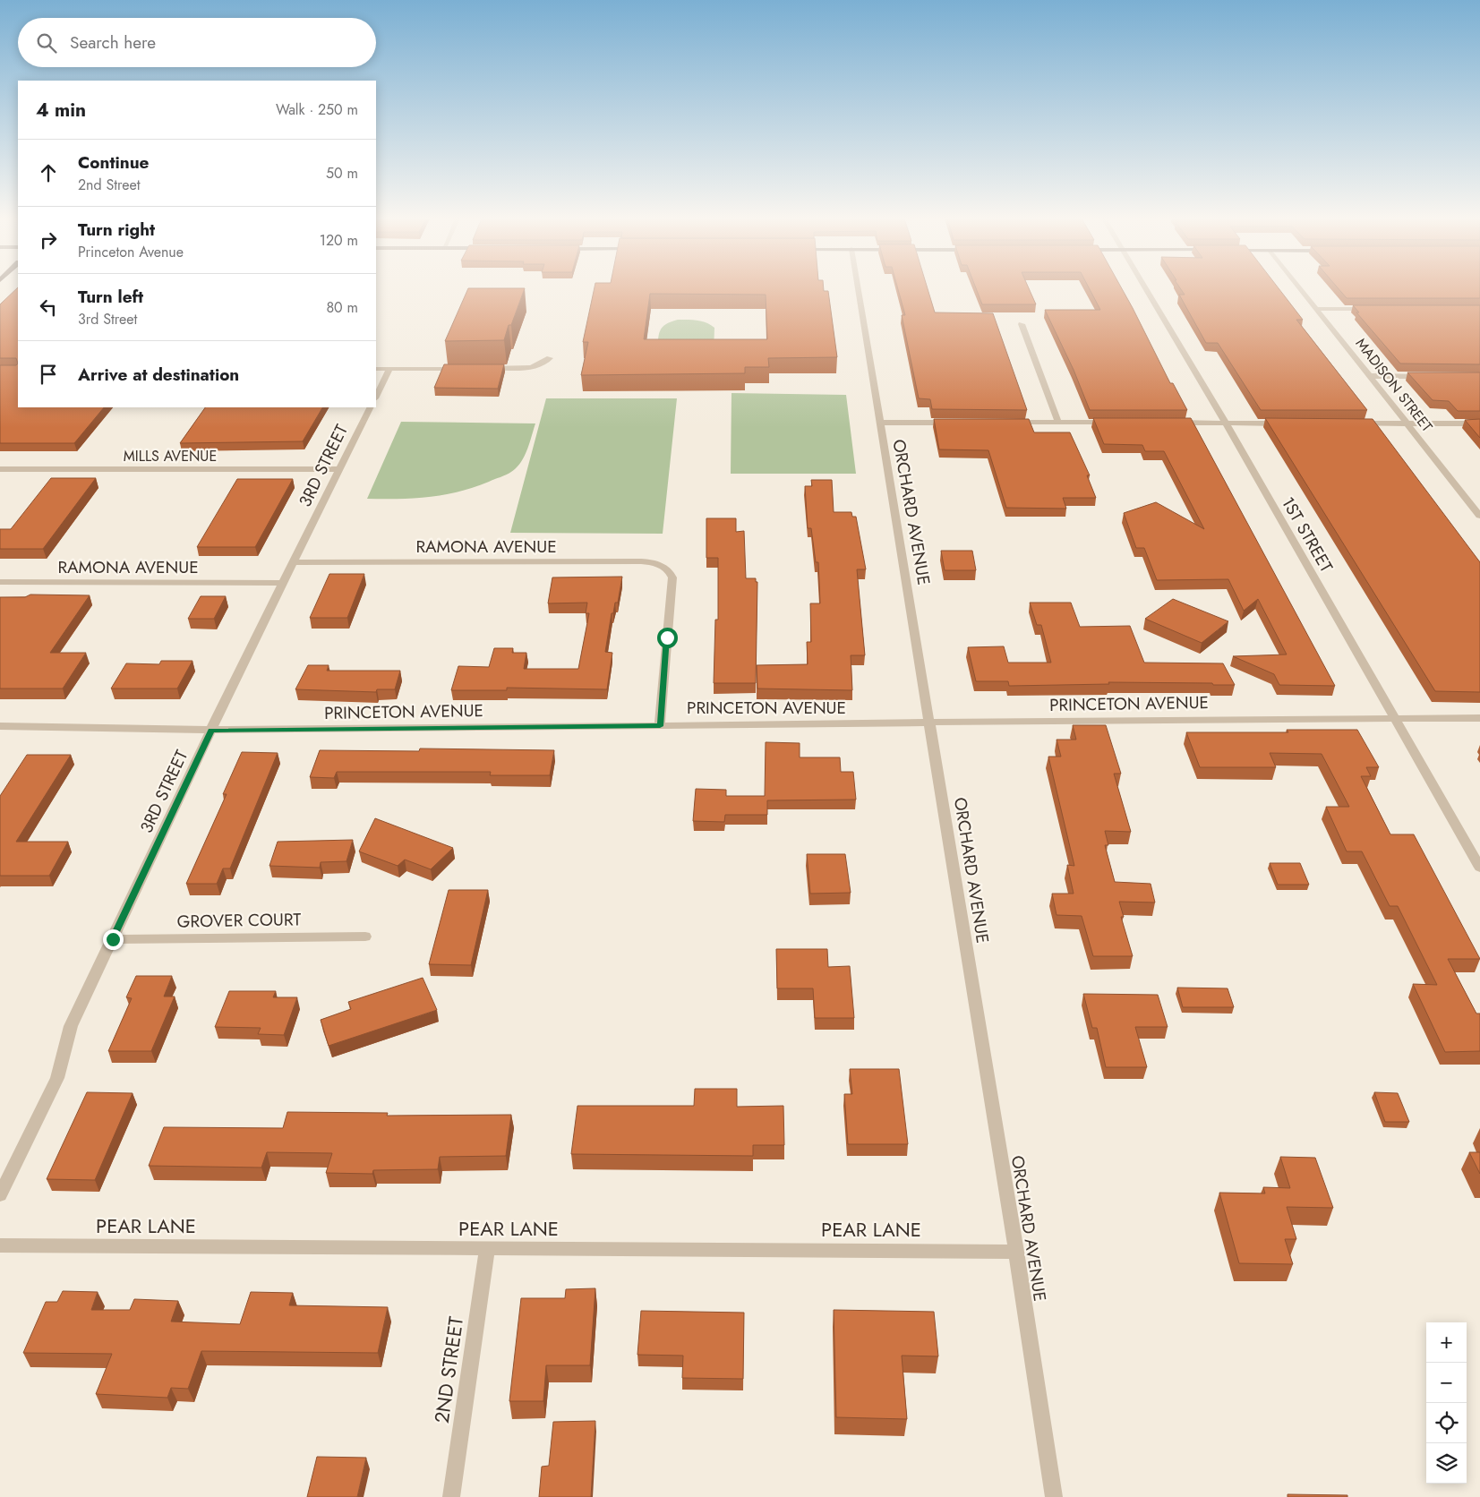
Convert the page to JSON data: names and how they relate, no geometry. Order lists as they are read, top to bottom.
{
  "streets": {
    "street": [
      "MADISON STREET",
      "MILLS AVENUE",
      "3RD STREET",
      "ORCHARD AVENUE",
      "1ST STREET",
      "RAMONA AVENUE",
      "PRINCETON AVENUE",
      "GROVER COURT",
      "PEAR LANE",
      "2ND STREET"
    ]
  },
  "crossings": [
    ["MILLS AVENUE", "3RD STREET"],
    ["3RD STREET", "RAMONA AVENUE"],
    ["3RD STREET", "PRINCETON AVENUE"],
    ["3RD STREET", "GROVER COURT"],
    ["ORCHARD AVENUE", "PRINCETON AVENUE"],
    ["ORCHARD AVENUE", "PEAR LANE"],
    ["1ST STREET", "PRINCETON AVENUE"],
    ["RAMONA AVENUE", "PRINCETON AVENUE"],
    ["PEAR LANE", "2ND STREET"]
  ],
  "page": {
    "search": "Search here",
    "heading": ["4 min", "Walk · 250 m"],
    "list": [
      ["Continue", "2nd Street", "50 m"],
      ["Turn right", "Princeton Avenue", "120 m"],
      ["Turn left", "3rd Street", "80 m"],
      "Arrive at destination"
    ],
    "map_buttons": ["+", "−"]
  }
}
